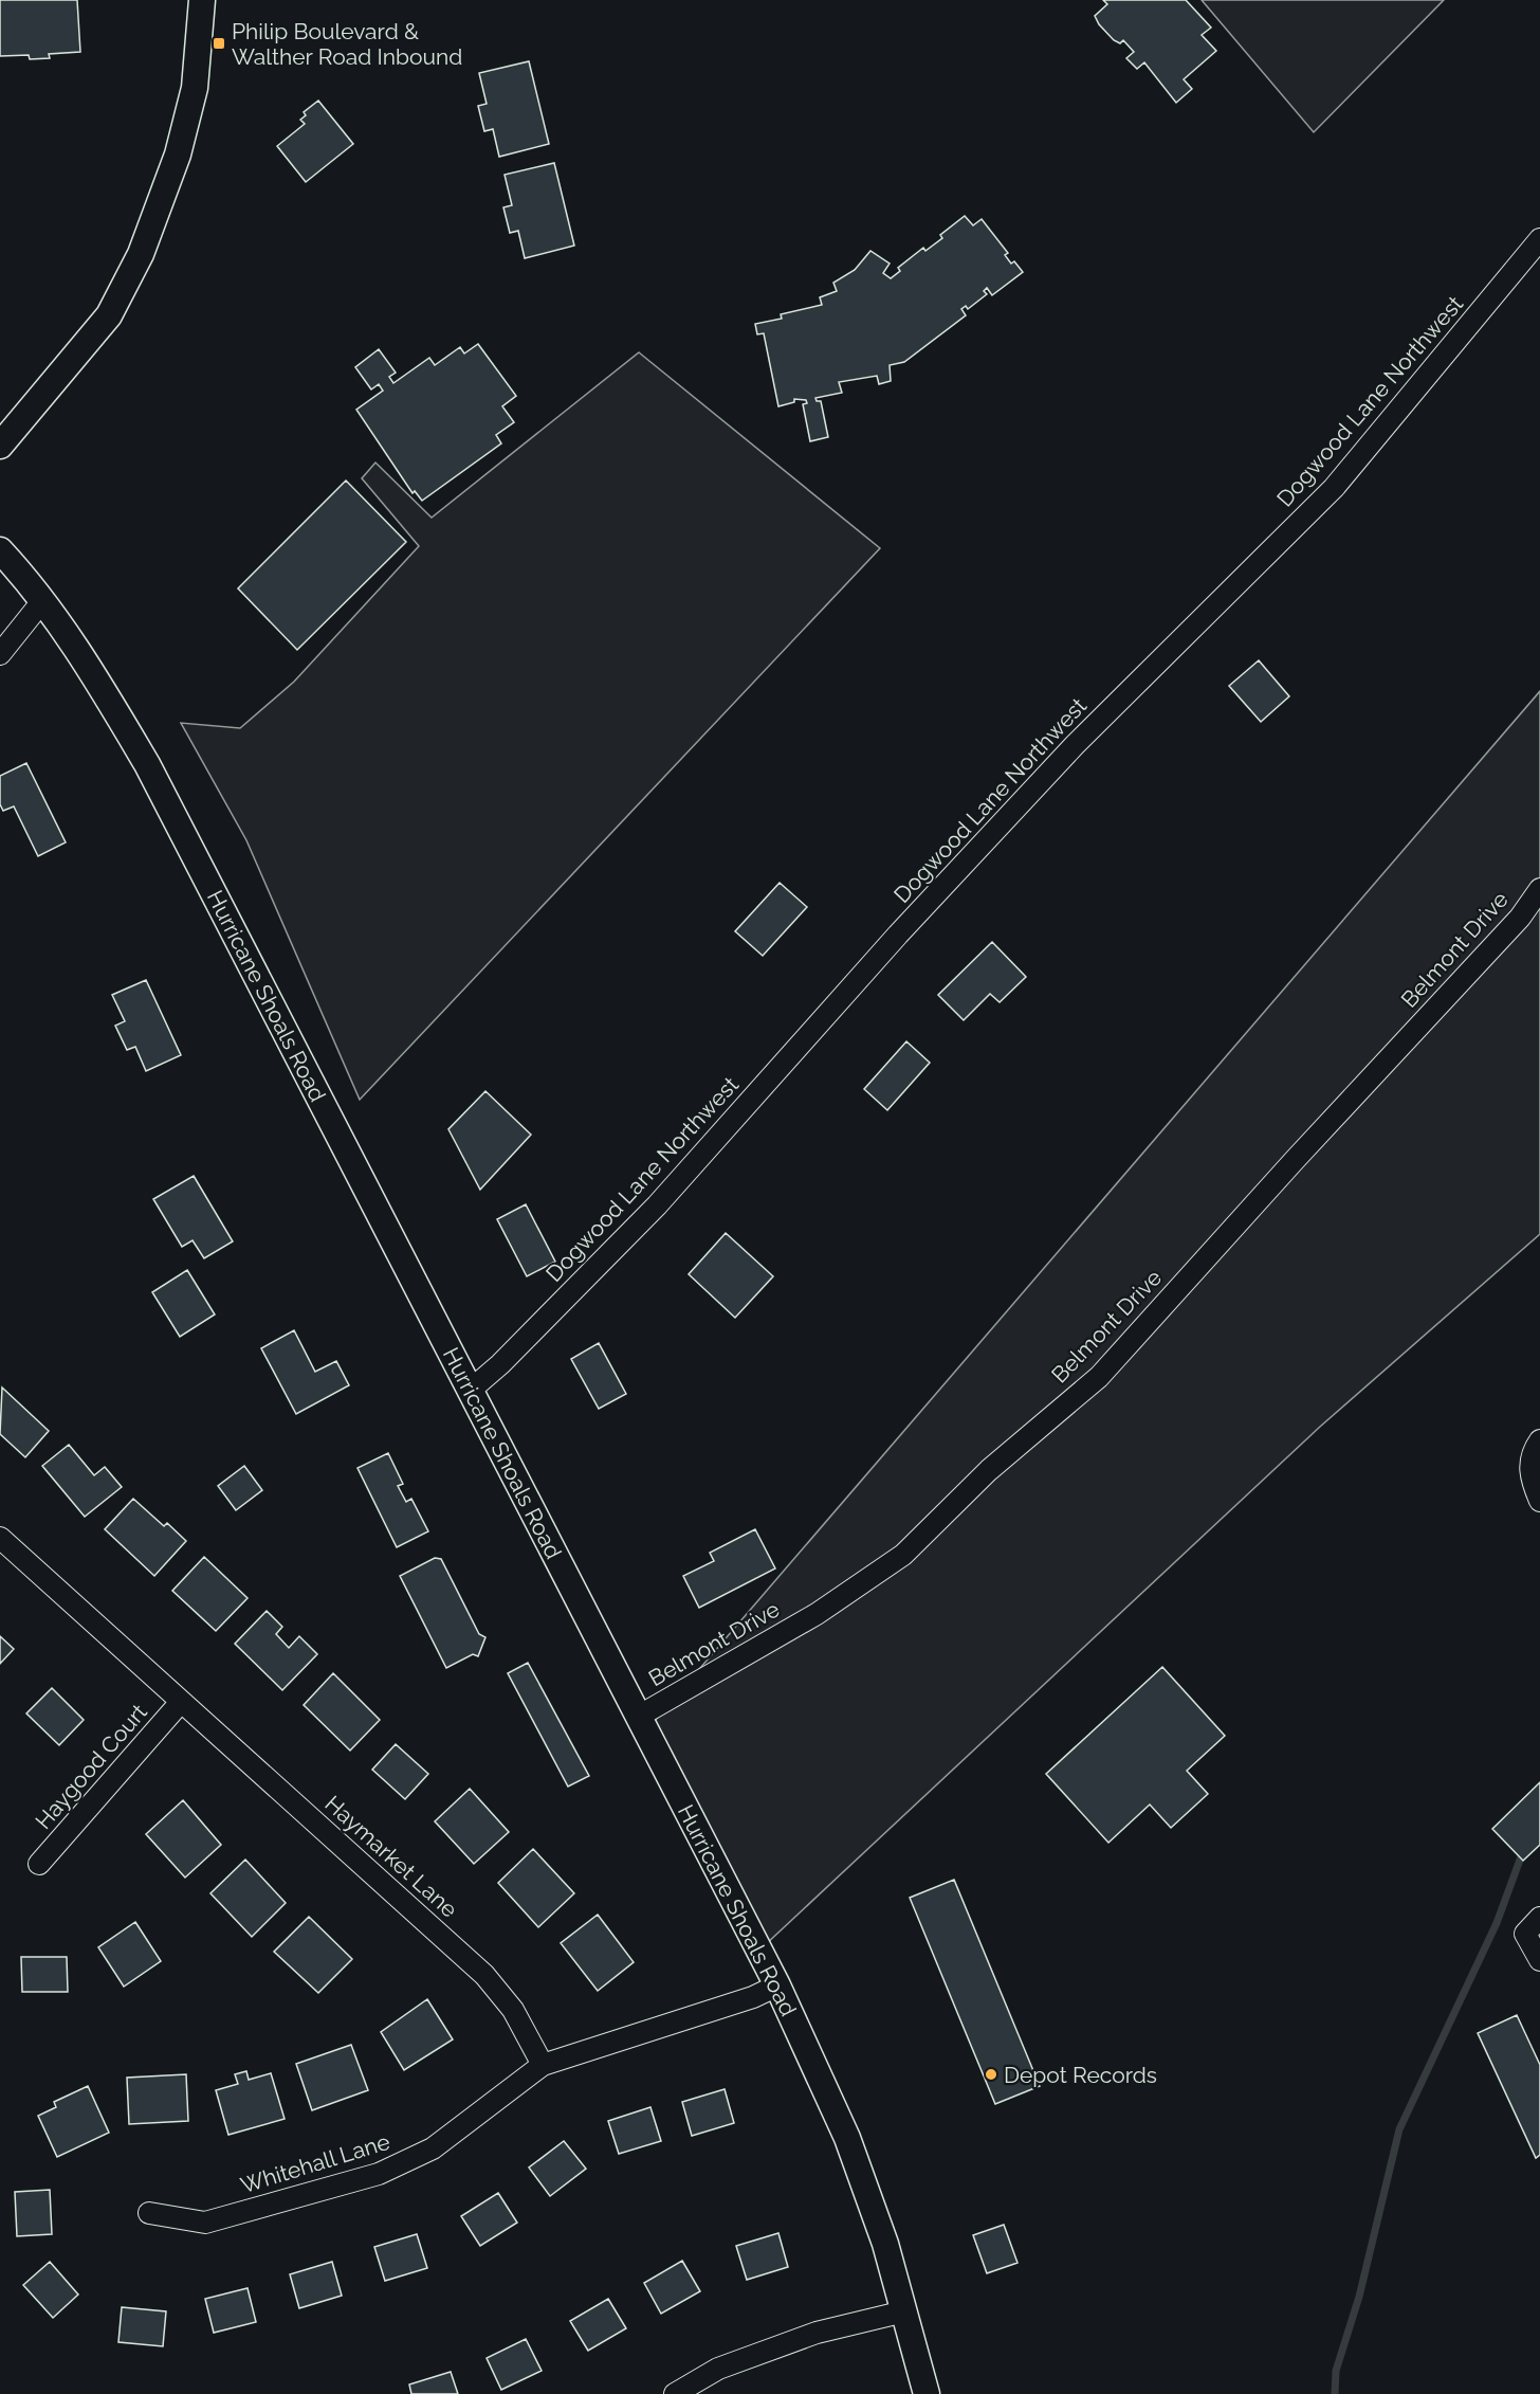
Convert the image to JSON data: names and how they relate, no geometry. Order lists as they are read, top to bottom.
{
  "streets": {
    "street": [
      "Dogwood Lane Northwest",
      "Belmont Drive",
      "Hurricane Shoals Road",
      "Haygood Court",
      "Haymarket Lane",
      "Whitehall Lane"
    ]
  },
  "crossings": [
    ["Dogwood Lane Northwest", "Hurricane Shoals Road"],
    ["Belmont Drive", "Hurricane Shoals Road"],
    ["Haygood Court", "Haymarket Lane"],
    ["Haymarket Lane", "Whitehall Lane"]
  ],
  "places": {
    "transit": ["Philip Boulevard & Walther Road Inbound"],
    "other": ["Depot Records"]
  }
}
